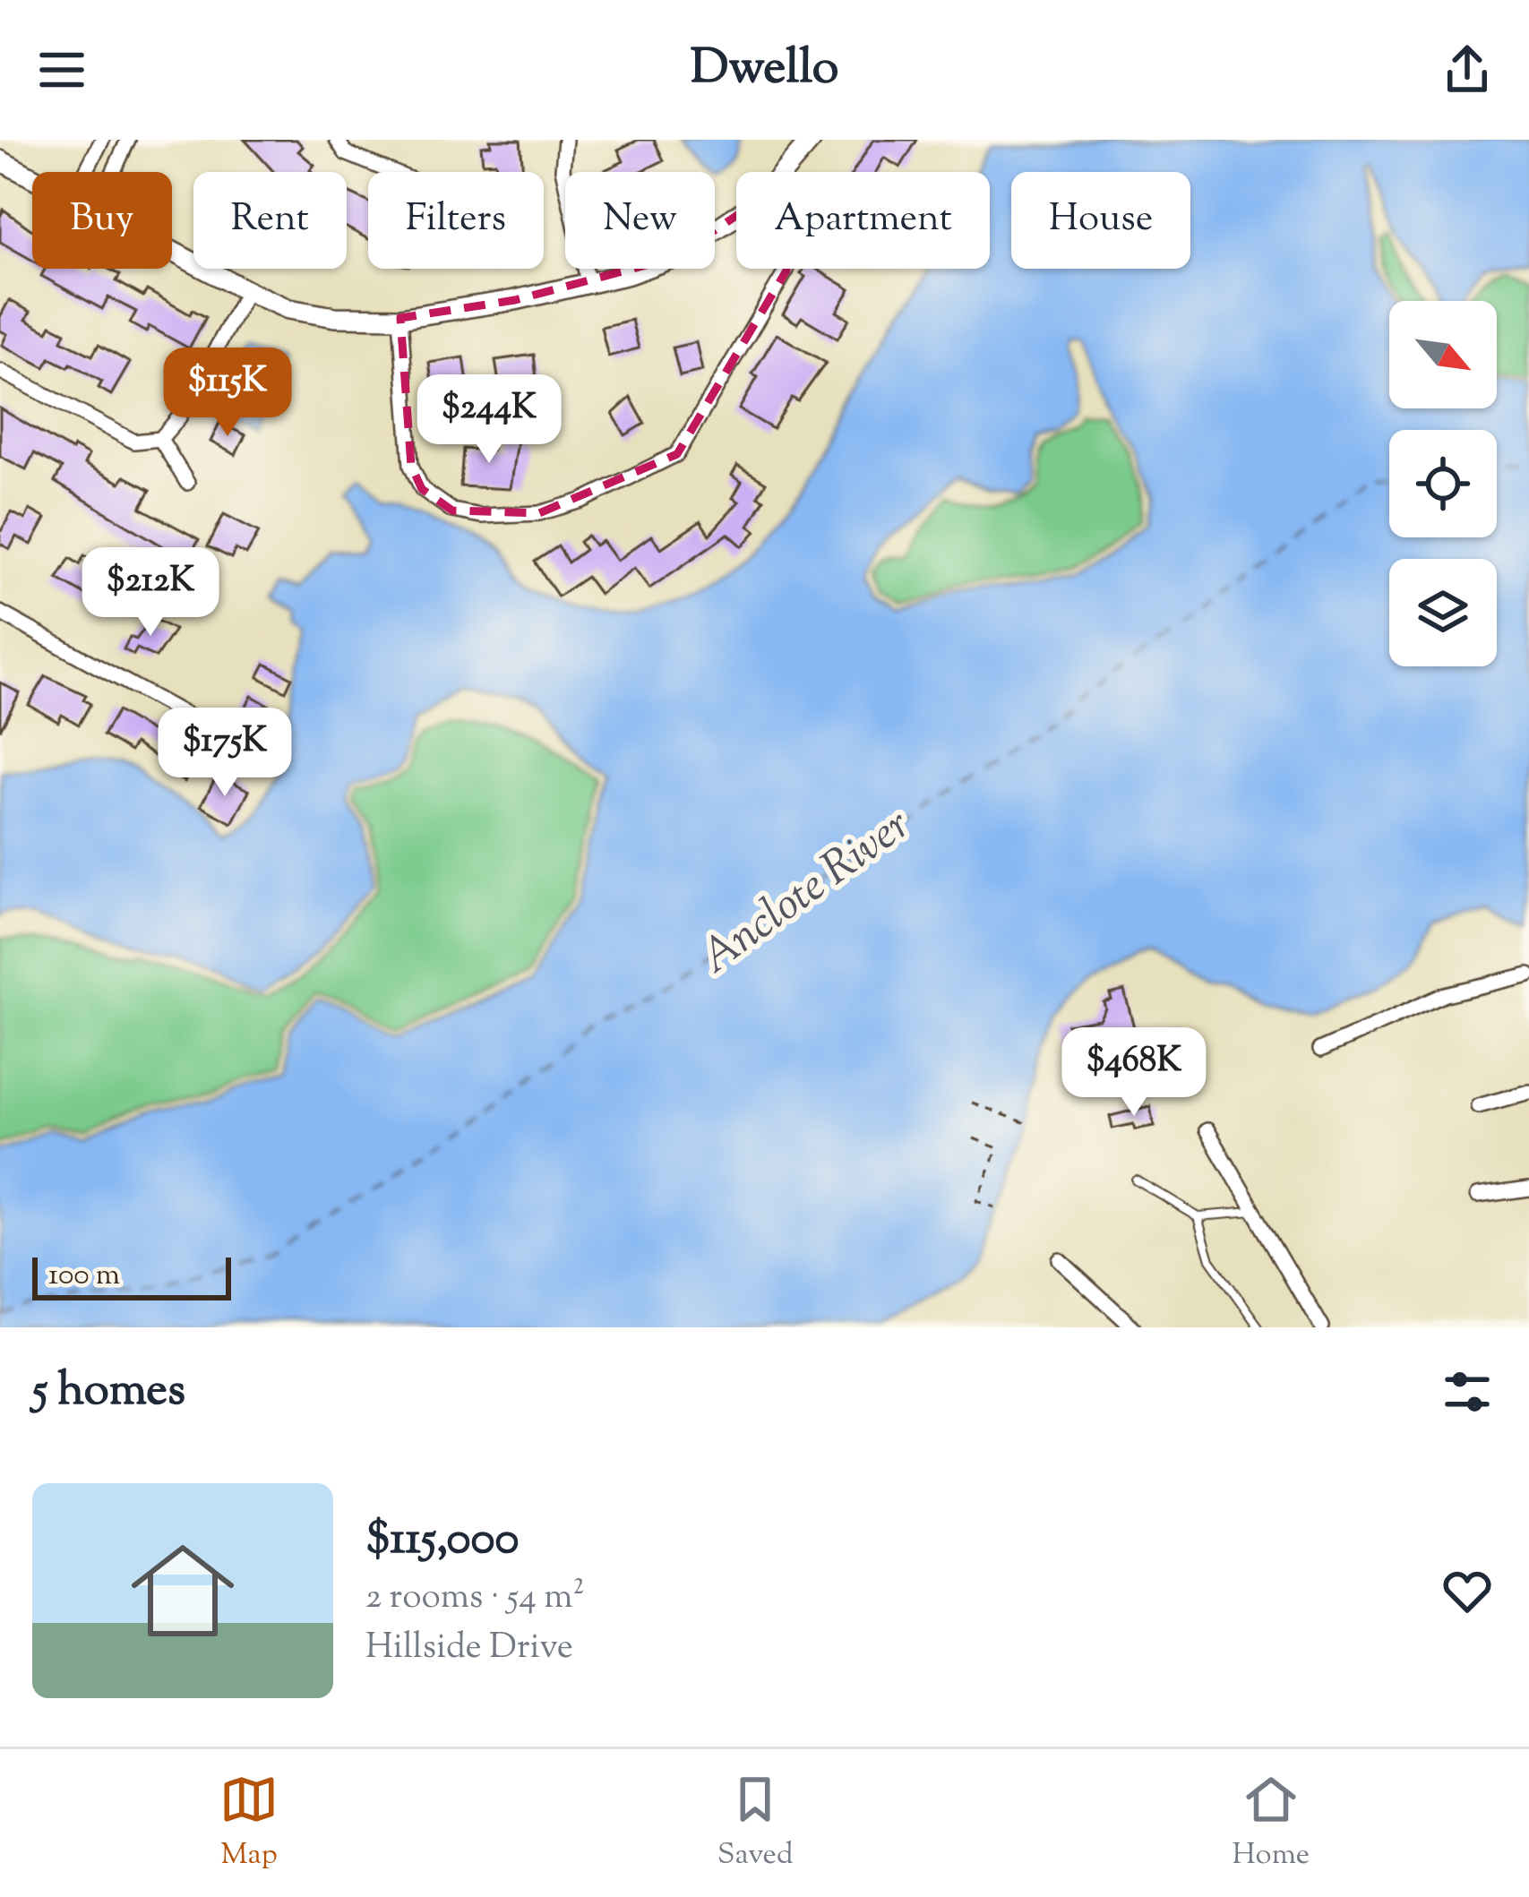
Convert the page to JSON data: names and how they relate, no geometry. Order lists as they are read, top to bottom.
{
  "water": ["Anclote River"],
  "scale_bar": "100 m",
  "north": "bottom right",
  "page": {
    "header": "Dwello",
    "chip": [
      "Buy",
      "Rent",
      "Filters",
      "New",
      "Apartment",
      "House"
    ],
    "price": [
      "$115K",
      "$244K",
      "$212K",
      "$175K",
      "$468K"
    ],
    "scale": "100 m",
    "heading": "5 homes",
    "list": [
      {
        "name": "$115,000",
        "note": "2 rooms · 54 m² · Hillside Drive"
      }
    ],
    "tabs": ["Map", "Saved", "Home"]
  }
}
